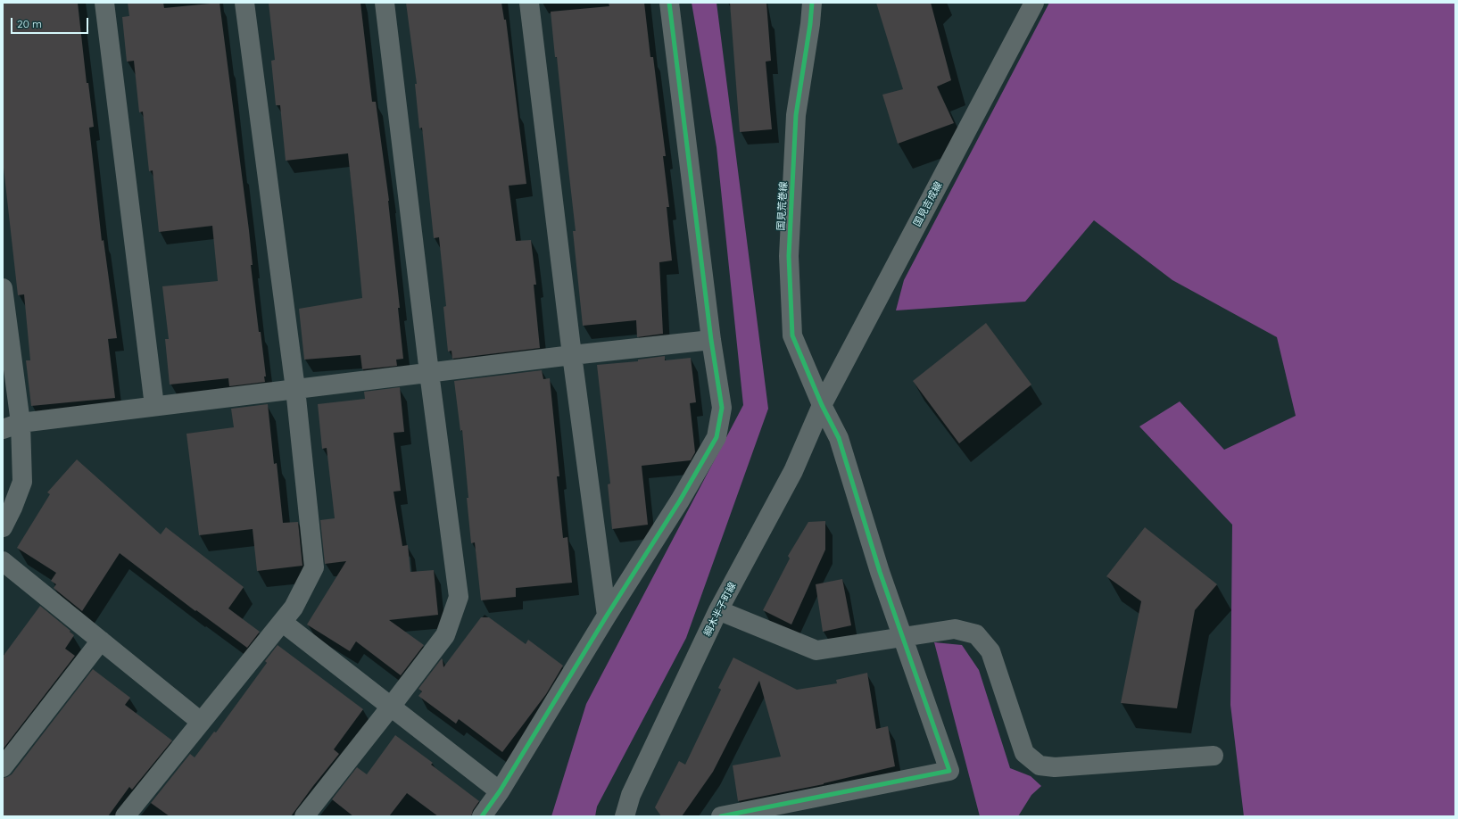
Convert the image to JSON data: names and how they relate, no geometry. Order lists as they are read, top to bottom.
{
  "streets": {
    "street": ["国見吉成線", "国見荒巻線", "綱木半子町線"]
  },
  "crossings": [
    ["国見吉成線", "国見荒巻線"],
    ["国見吉成線", "綱木半子町線"],
    ["国見荒巻線", "綱木半子町線"]
  ],
  "scale_bar": "20 m"
}
